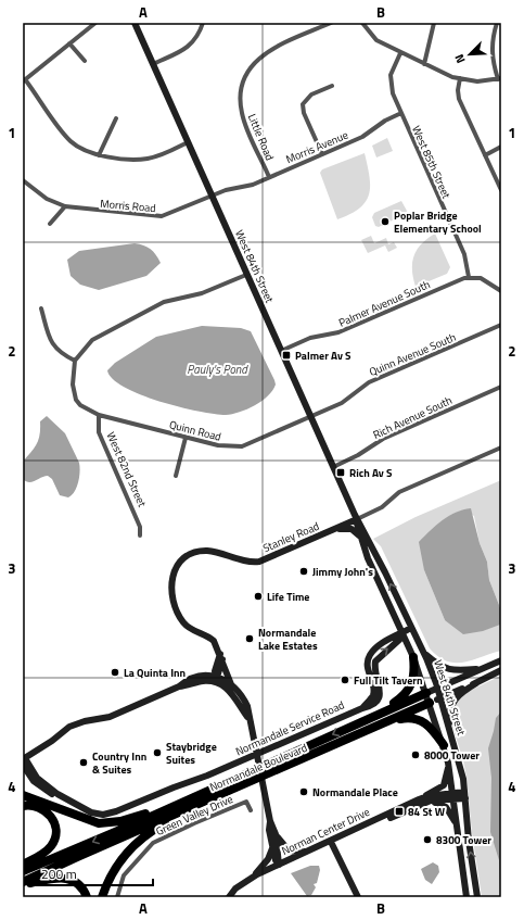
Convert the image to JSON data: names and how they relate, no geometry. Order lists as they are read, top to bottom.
{
  "streets": {
    "highway": ["Normandale Boulevard"],
    "street": [
      "Little Road",
      "Morris Avenue",
      "West 85th Street",
      "Morris Road",
      "West 84th Street",
      "Palmer Avenue South",
      "Quinn Avenue South",
      "Rich Avenue South",
      "Quinn Road",
      "West 82nd Street",
      "Stanley Road",
      "Normandale Service Road",
      "Green Valley Drive",
      "Norman Center Drive"
    ]
  },
  "crossings": [
    ["Little Road", "Morris Avenue"],
    ["Morris Avenue", "West 85th Street"],
    ["Morris Avenue", "Morris Road"],
    ["Morris Avenue", "West 84th Street"],
    ["West 85th Street", "Palmer Avenue South"],
    ["Morris Road", "West 84th Street"],
    ["West 84th Street", "Palmer Avenue South"],
    ["West 84th Street", "Quinn Avenue South"],
    ["West 84th Street", "Rich Avenue South"],
    ["West 84th Street", "Quinn Road"],
    ["West 84th Street", "Stanley Road"],
    ["West 84th Street", "Normandale Service Road"],
    ["West 84th Street", "Normandale Boulevard"],
    ["West 84th Street", "Norman Center Drive"],
    ["Quinn Avenue South", "Quinn Road"],
    ["Quinn Road", "West 82nd Street"]
  ],
  "one_way": ["Normandale Boulevard"],
  "water": ["Pauly's Pond"],
  "places": {
    "other": [
      "Poplar Bridge Elementary School",
      "Jimmy John's",
      "Life Time",
      "Normandale Lake Estates",
      "La Quinta Inn",
      "Full Tilt Tavern",
      "Staybridge Suites",
      "8000 Tower",
      "Country Inn & Suites",
      "Normandale Place",
      "8300 Tower"
    ],
    "transit": ["Palmer Av S", "Rich Av S", "84 St W"]
  },
  "scale_bar": "200 m",
  "north": "bottom left",
  "grid": {
    "columns": ["A", "B"],
    "rows": [
      "1",
      "2",
      "3",
      "4"
    ]
  }
}
